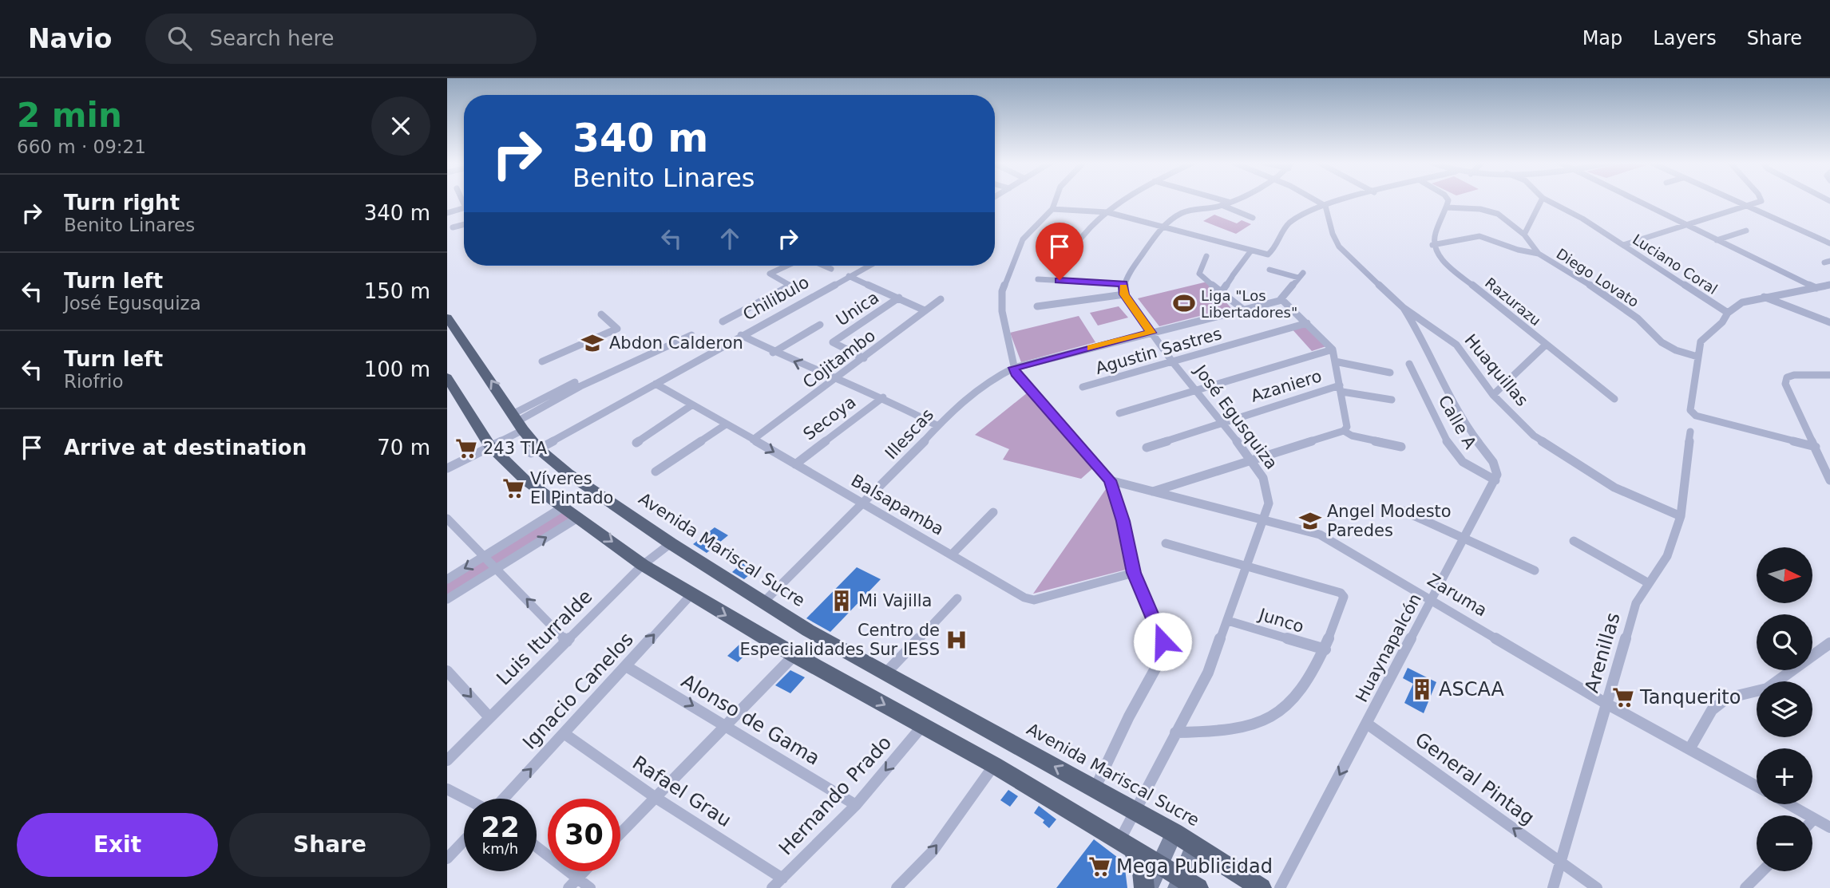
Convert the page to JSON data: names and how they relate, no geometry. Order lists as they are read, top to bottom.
{
  "streets": {
    "main road": ["Avenida Mariscal Sucre"],
    "street": [
      "Luciano Coral",
      "Diego Lovato",
      "Chilibulo",
      "Razurazu",
      "Unica",
      "Agustin Sastres",
      "Cojitambo",
      "Huaquillas",
      "Azaniero",
      "José Egusquiza",
      "Secoya",
      "Calle A",
      "Illescas",
      "Balsapamba",
      "Zaruma",
      "Junco",
      "Luis Iturralde",
      "Huaynapalcón",
      "Arenillas",
      "Ignacio Canelos",
      "Alonso de Gama",
      "General Pintag",
      "Rafael Grau",
      "Hernando Prado"
    ]
  },
  "crossings": [
    ["Chilibulo", "Balsapamba"],
    ["Chilibulo", "Avenida Mariscal Sucre"],
    ["Unica", "Cojitambo"],
    ["Agustin Sastres", "José Egusquiza"],
    ["Cojitambo", "Balsapamba"],
    ["Huaquillas", "Arenillas"],
    ["Azaniero", "José Egusquiza"],
    ["José Egusquiza", "Illescas"],
    ["José Egusquiza", "Avenida Mariscal Sucre"],
    ["José Egusquiza", "Zaruma"],
    ["José Egusquiza", "Junco"],
    ["Secoya", "Balsapamba"],
    ["Calle A", "Huaynapalcón"],
    ["Illescas", "Balsapamba"],
    ["Illescas", "Avenida Mariscal Sucre"],
    ["Avenida Mariscal Sucre", "Luis Iturralde"],
    ["Zaruma", "Huaynapalcón"],
    ["Zaruma", "Arenillas"],
    ["Huaynapalcón", "General Pintag"],
    ["Arenillas", "General Pintag"],
    ["Ignacio Canelos", "Alonso de Gama"],
    ["Ignacio Canelos", "Rafael Grau"],
    ["Alonso de Gama", "Hernando Prado"],
    ["Rafael Grau", "Hernando Prado"]
  ],
  "one_way": [
    "Huaynapalcón",
    "Ignacio Canelos",
    "Alonso de Gama",
    "General Pintag",
    "Hernando Prado"
  ],
  "places": {
    "sports": ["Liga \"Los Libertadores\""],
    "school or university": ["Abdon Calderon", "Angel Modesto Paredes"],
    "supermarket": [
      "243 TIA",
      "Víveres El Pintado",
      "Tanquerito",
      "Mega Publicidad"
    ],
    "building": ["Mi Vajilla", "ASCAA"],
    "hospital": ["Centro de Especialidades Sur IESS"]
  },
  "north": "right",
  "page": {
    "header": "Navio",
    "search": "Search here",
    "nav": ["Map", "Layers", "Share"],
    "heading": ["2 min", "660 m · 09:21"],
    "turn": ["340 m", "Benito Linares"],
    "list": [
      {
        "name": "Turn right",
        "note": "Benito Linares",
        "value": "340 m"
      },
      {
        "name": "Turn left",
        "note": "José Egusquiza",
        "value": "150 m"
      },
      {
        "name": "Turn left",
        "note": "Riofrio",
        "value": "100 m"
      },
      {
        "name": "Arrive at destination",
        "value": "70 m"
      }
    ],
    "map_buttons": ["+", "−"],
    "speed": "22 km/h",
    "limit": "30",
    "buttons": ["Exit", "Share"]
  }
}
